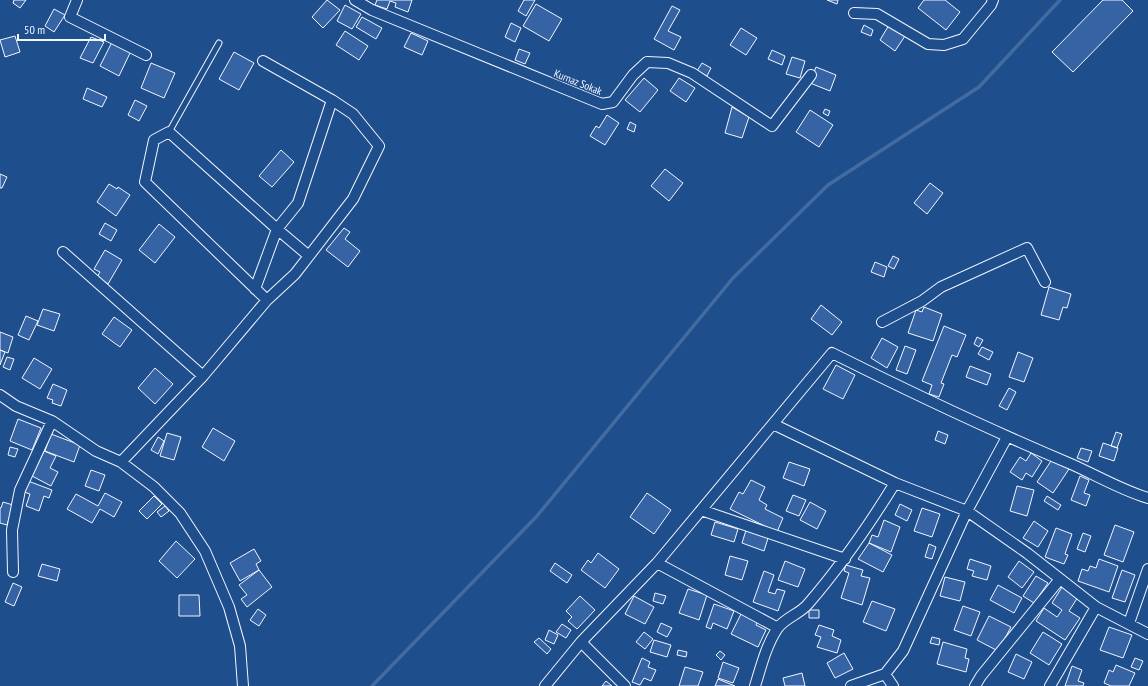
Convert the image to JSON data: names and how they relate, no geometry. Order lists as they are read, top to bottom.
{
  "streets": {
    "street": ["Kurnaz Sokak"]
  },
  "scale_bar": "50 m"
}
